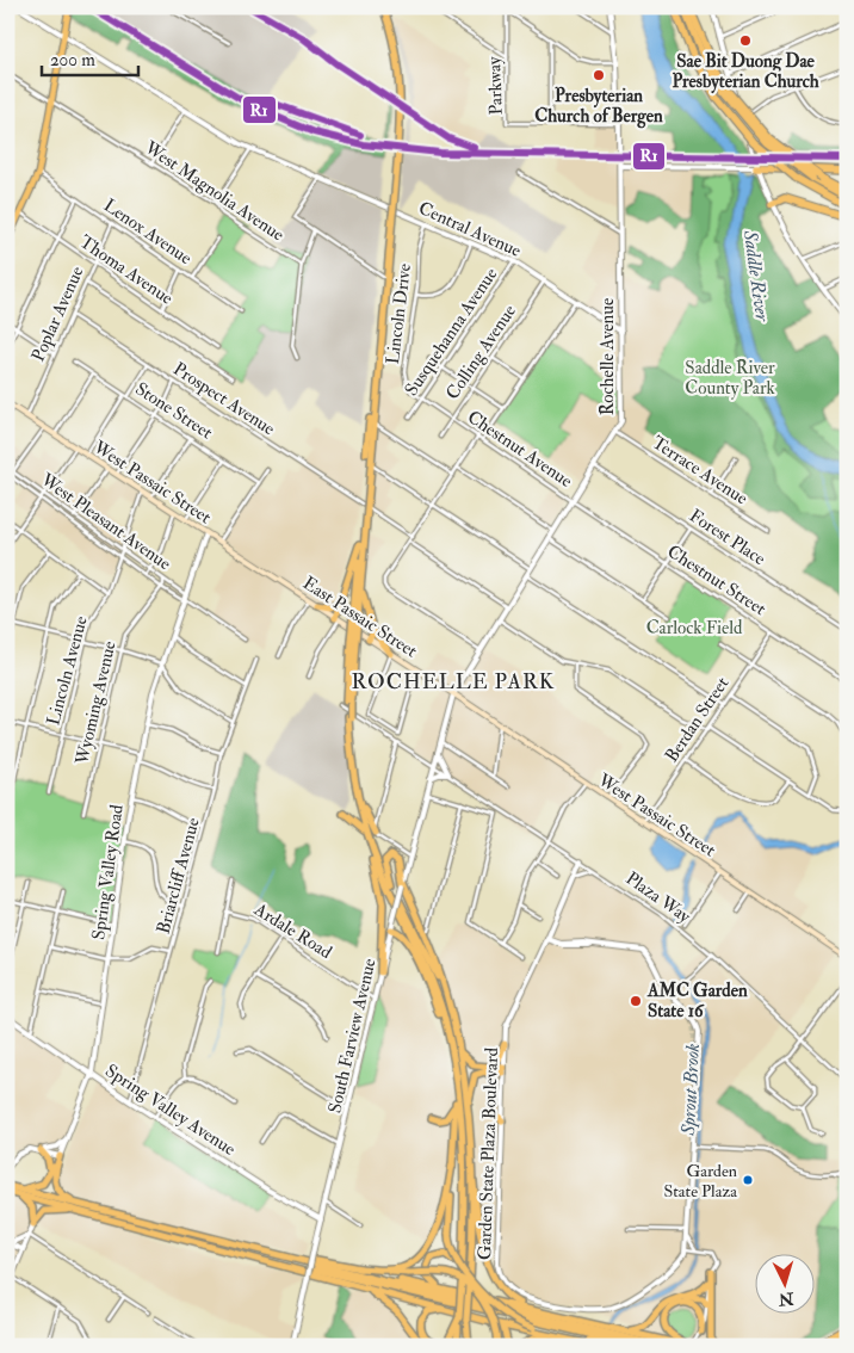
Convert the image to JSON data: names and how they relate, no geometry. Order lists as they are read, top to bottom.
{
  "streets": {
    "main road": ["West Passaic Street", "East Passaic Street"],
    "street": [
      "Parkway",
      "West Magnolia Avenue",
      "Central Avenue",
      "Lenox Avenue",
      "Thoma Avenue",
      "Poplar Avenue",
      "Lincoln Drive",
      "Susquehanna Avenue",
      "Colling Avenue",
      "Rochelle Avenue",
      "Prospect Avenue",
      "Stone Street",
      "Chestnut Avenue",
      "Terrace Avenue",
      "West Pleasant Avenue",
      "Forest Place",
      "Chestnut Street",
      "Lincoln Avenue",
      "Wyoming Avenue",
      "Berdan Street",
      "Spring Valley Road",
      "Briarcliff Avenue",
      "Plaza Way",
      "Ardale Road",
      "South Farview Avenue",
      "Spring Valley Avenue",
      "Garden State Plaza Boulevard"
    ]
  },
  "crossings": [
    ["Parkway", "Rochelle Avenue"],
    ["Central Avenue", "Lincoln Drive"],
    ["Central Avenue", "Susquehanna Avenue"],
    ["Central Avenue", "Colling Avenue"],
    ["Central Avenue", "Rochelle Avenue"],
    ["Lenox Avenue", "Poplar Avenue"],
    ["Thoma Avenue", "Poplar Avenue"],
    ["Poplar Avenue", "Prospect Avenue"],
    ["Poplar Avenue", "West Passaic Street"],
    ["Lincoln Drive", "Susquehanna Avenue"],
    ["Lincoln Drive", "Chestnut Avenue"],
    ["Susquehanna Avenue", "Chestnut Avenue"],
    ["Colling Avenue", "Chestnut Avenue"],
    ["Rochelle Avenue", "Chestnut Avenue"],
    ["Rochelle Avenue", "Terrace Avenue"],
    ["Rochelle Avenue", "West Passaic Street"],
    ["Rochelle Avenue", "Forest Place"],
    ["Rochelle Avenue", "Chestnut Street"],
    ["Rochelle Avenue", "East Passaic Street"],
    ["Rochelle Avenue", "Plaza Way"],
    ["Rochelle Avenue", "South Farview Avenue"],
    ["Chestnut Avenue", "Chestnut Street"],
    ["West Passaic Street", "East Passaic Street"],
    ["West Passaic Street", "Lincoln Avenue"],
    ["West Passaic Street", "Berdan Street"],
    ["West Passaic Street", "Spring Valley Road"],
    ["West Pleasant Avenue", "Lincoln Avenue"],
    ["West Pleasant Avenue", "Wyoming Avenue"],
    ["West Pleasant Avenue", "Spring Valley Road"],
    ["Chestnut Street", "Berdan Street"],
    ["Spring Valley Road", "Spring Valley Avenue"],
    ["Briarcliff Avenue", "Spring Valley Avenue"],
    ["Plaza Way", "South Farview Avenue"],
    ["Plaza Way", "Garden State Plaza Boulevard"],
    ["Ardale Road", "South Farview Avenue"],
    ["South Farview Avenue", "Spring Valley Avenue"]
  ],
  "districts": ["ROCHELLE PARK"],
  "water": ["Saddle River", "Sprout Brook"],
  "parks": ["Saddle River County Park", "Carlock Field"],
  "places": [
    "Sae Bit Duong Dae Presbyterian Church",
    "Presbyterian Church of Bergen",
    "AMC Garden State 16",
    "Garden State Plaza"
  ],
  "lines": ["transit line R1"],
  "scale_bar": "200 m",
  "north": "bottom"
}
